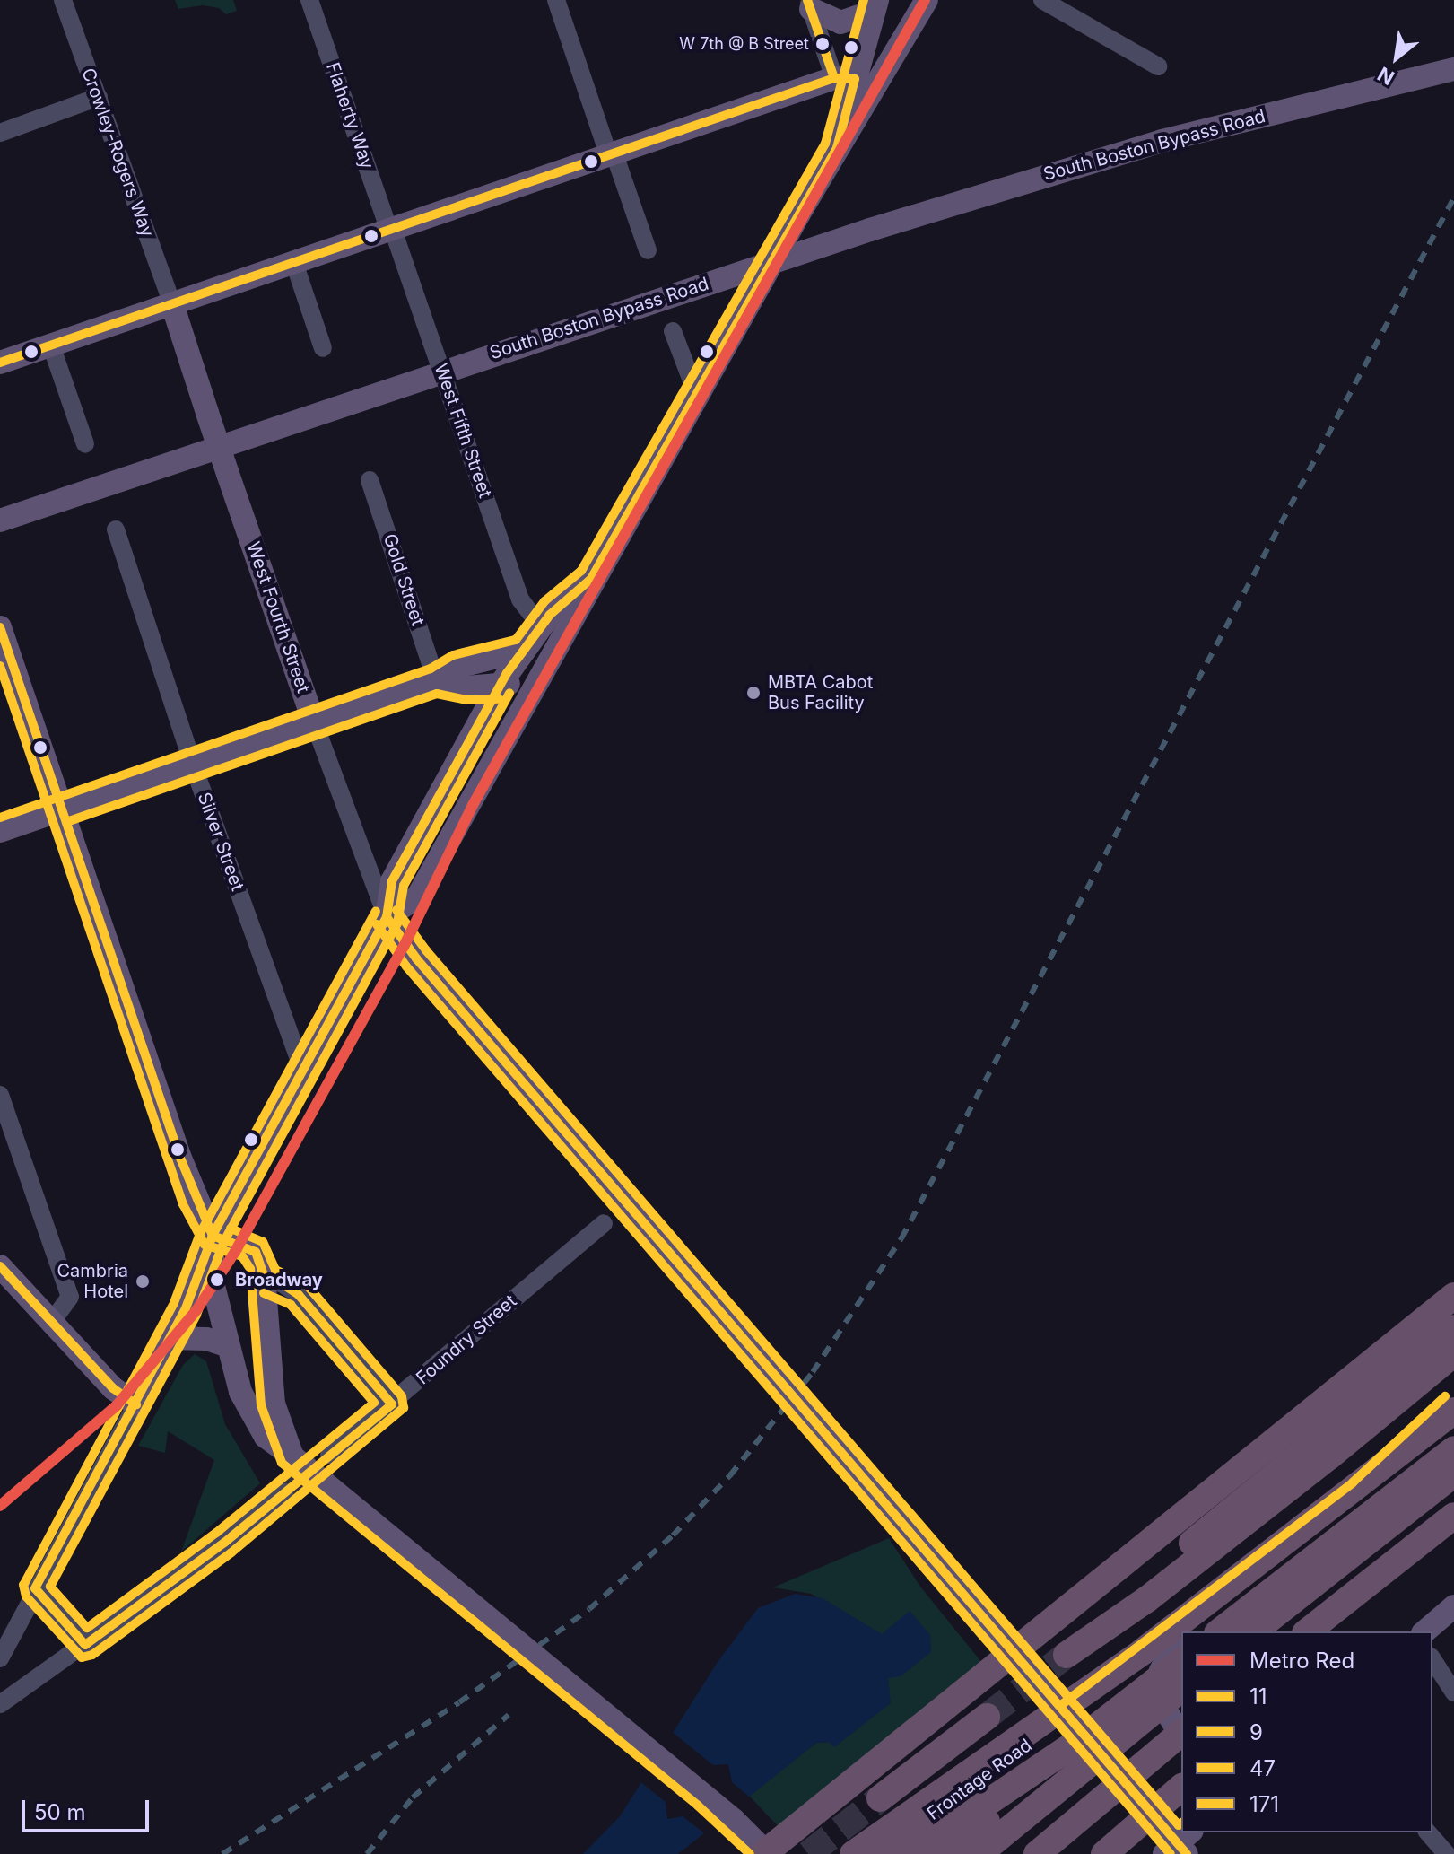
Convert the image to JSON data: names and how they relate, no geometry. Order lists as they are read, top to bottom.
{
  "streets": {
    "main road": ["South Boston Bypass Road", "West Fourth Street", "Frontage Road"],
    "street": [
      "Flaherty Way",
      "Crowley-Rogers Way",
      "West Fifth Street",
      "Gold Street",
      "Silver Street",
      "Foundry Street"
    ]
  },
  "crossings": [
    ["Flaherty Way", "West Fifth Street"],
    ["Crowley-Rogers Way", "West Fourth Street"],
    ["West Fourth Street", "Frontage Road"]
  ],
  "places": [
    "W 7th @ B Street",
    "MBTA Cabot Bus Facility",
    "Broadway",
    "Cambria Hotel"
  ],
  "lines": [
    "metro line Red",
    "transit line 11",
    "transit line 171",
    "transit line 9",
    "transit line 47"
  ],
  "legend": [
    "Metro Red",
    "11",
    "9",
    "47",
    "171"
  ],
  "scale_bar": "50 m",
  "north": "bottom left"
}
